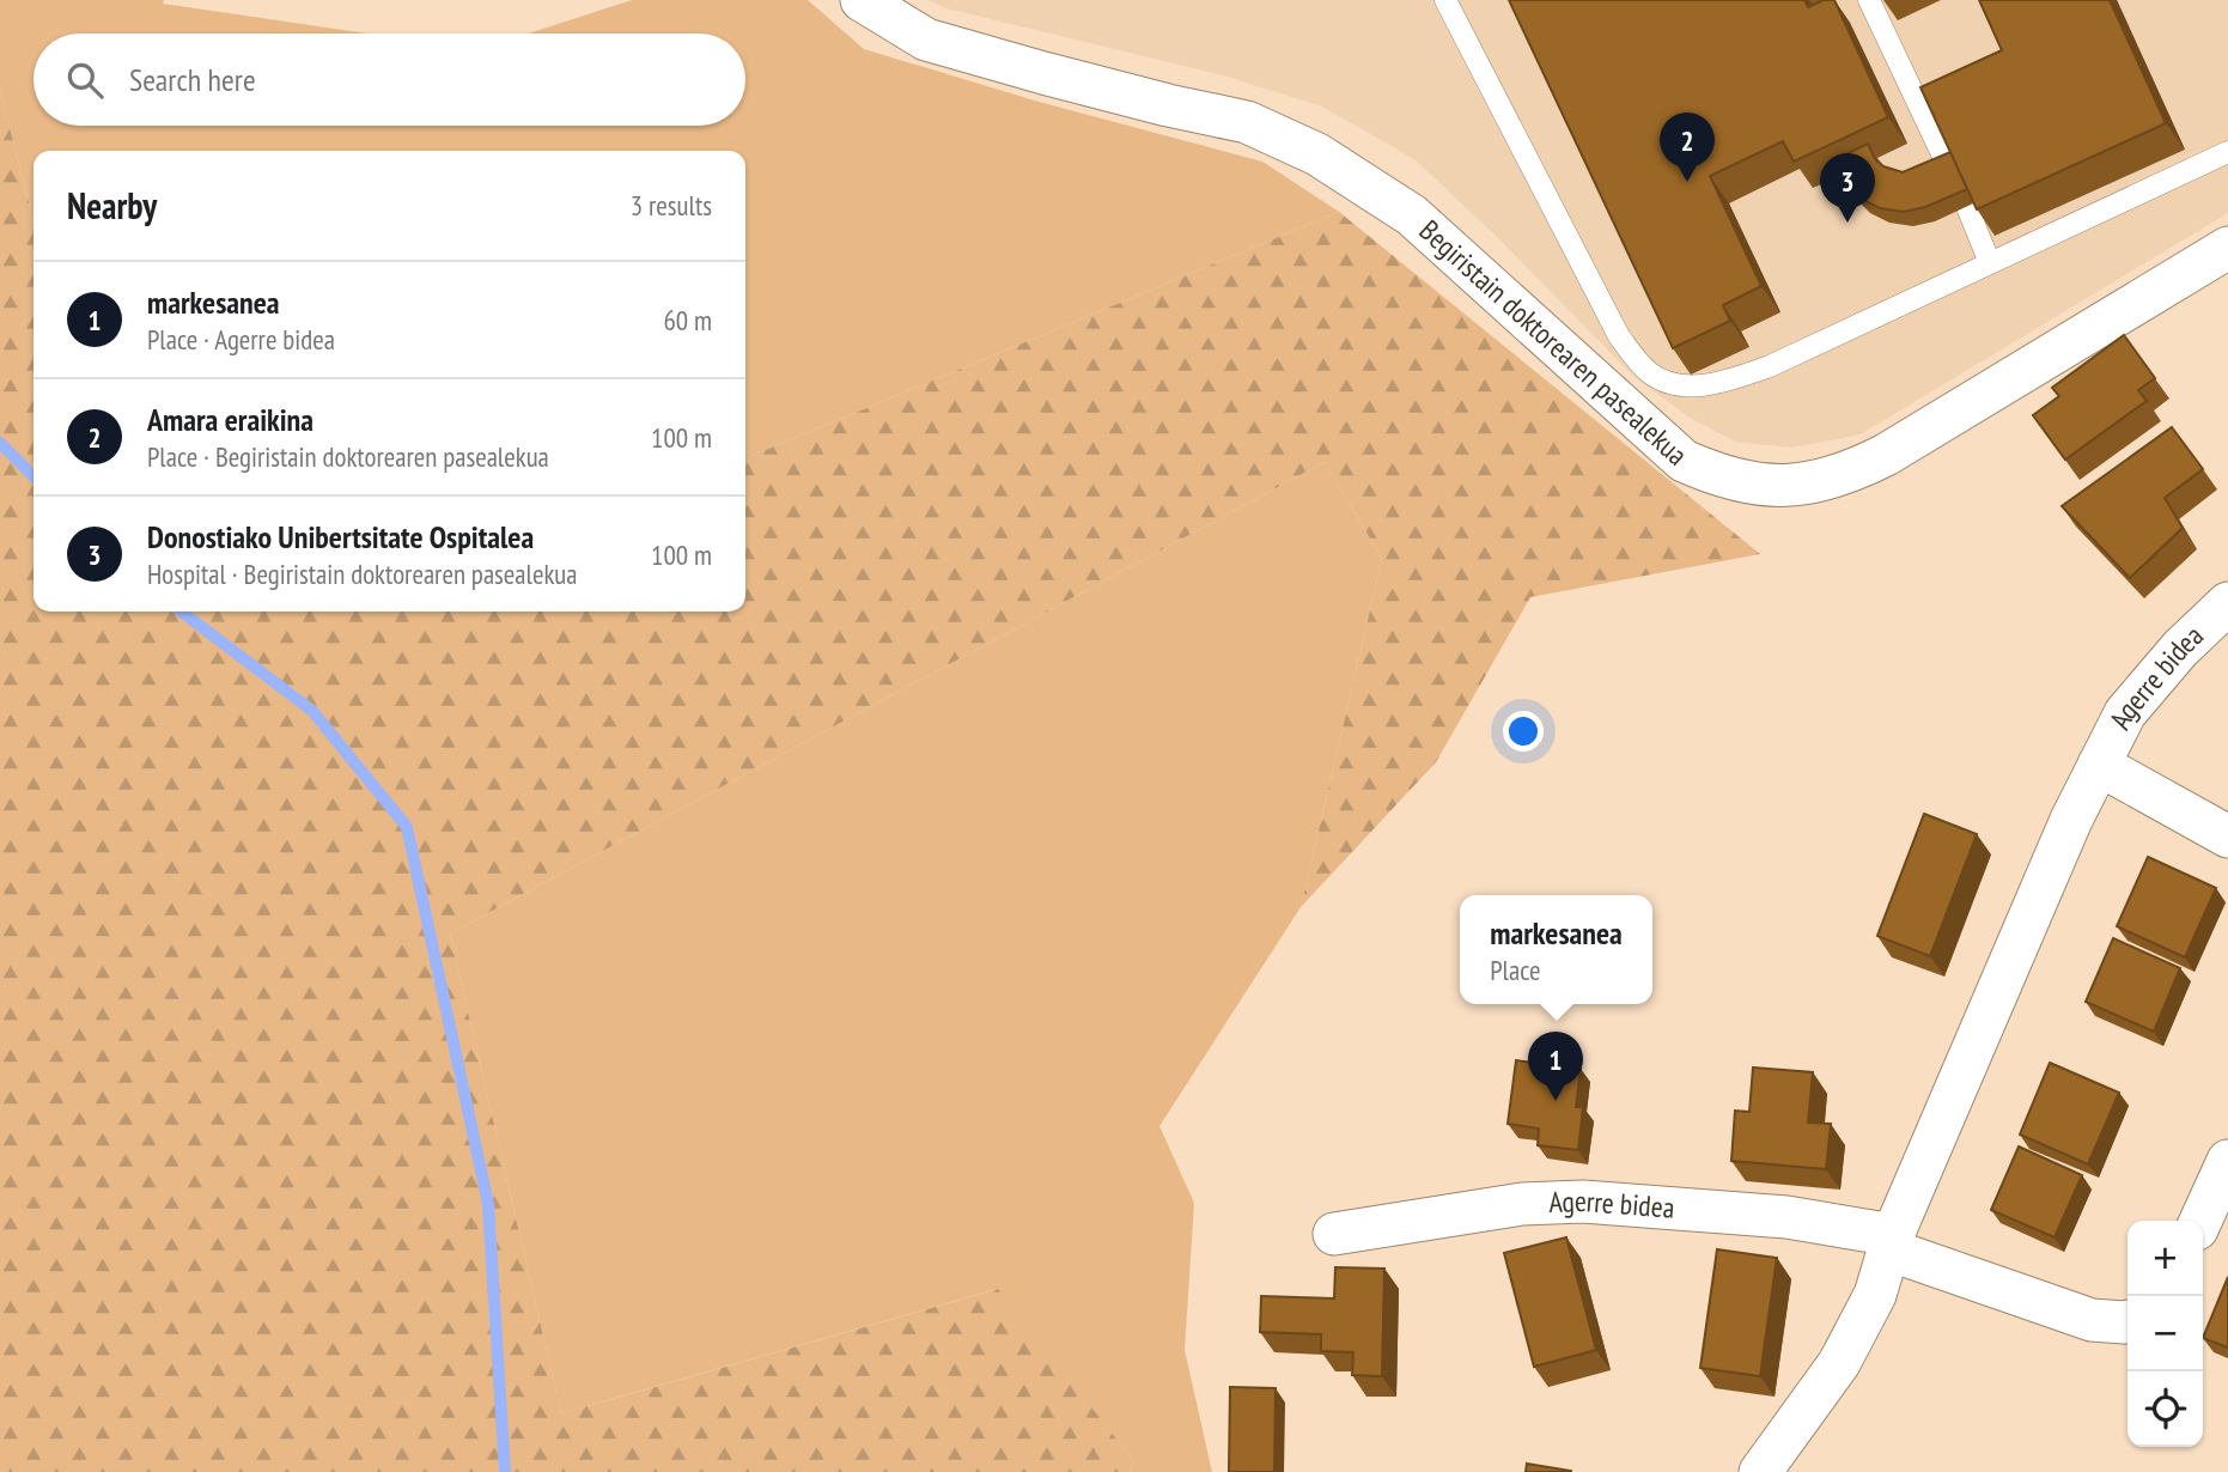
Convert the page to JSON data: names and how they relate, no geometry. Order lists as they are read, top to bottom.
{
  "streets": {
    "street": ["Begiristain doktorearen pasealekua", "Agerre bidea"]
  },
  "page": {
    "search": "Search here",
    "pins": ["2", "3", "1"],
    "heading": ["Nearby", "3 results"],
    "list": [
      {
        "mark": "1",
        "name": "markesanea",
        "note": "Place · Agerre bidea",
        "value": "60 m"
      },
      {
        "mark": "2",
        "name": "Amara eraikina",
        "note": "Place · Begiristain doktorearen pasealekua",
        "value": "100 m"
      },
      {
        "mark": "3",
        "name": "Donostiako Unibertsitate Ospitalea",
        "note": "Hospital · Begiristain doktorearen pasealekua",
        "value": "100 m"
      }
    ],
    "popup": ["markesanea", "Place"],
    "map_buttons": ["+", "−"]
  }
}
